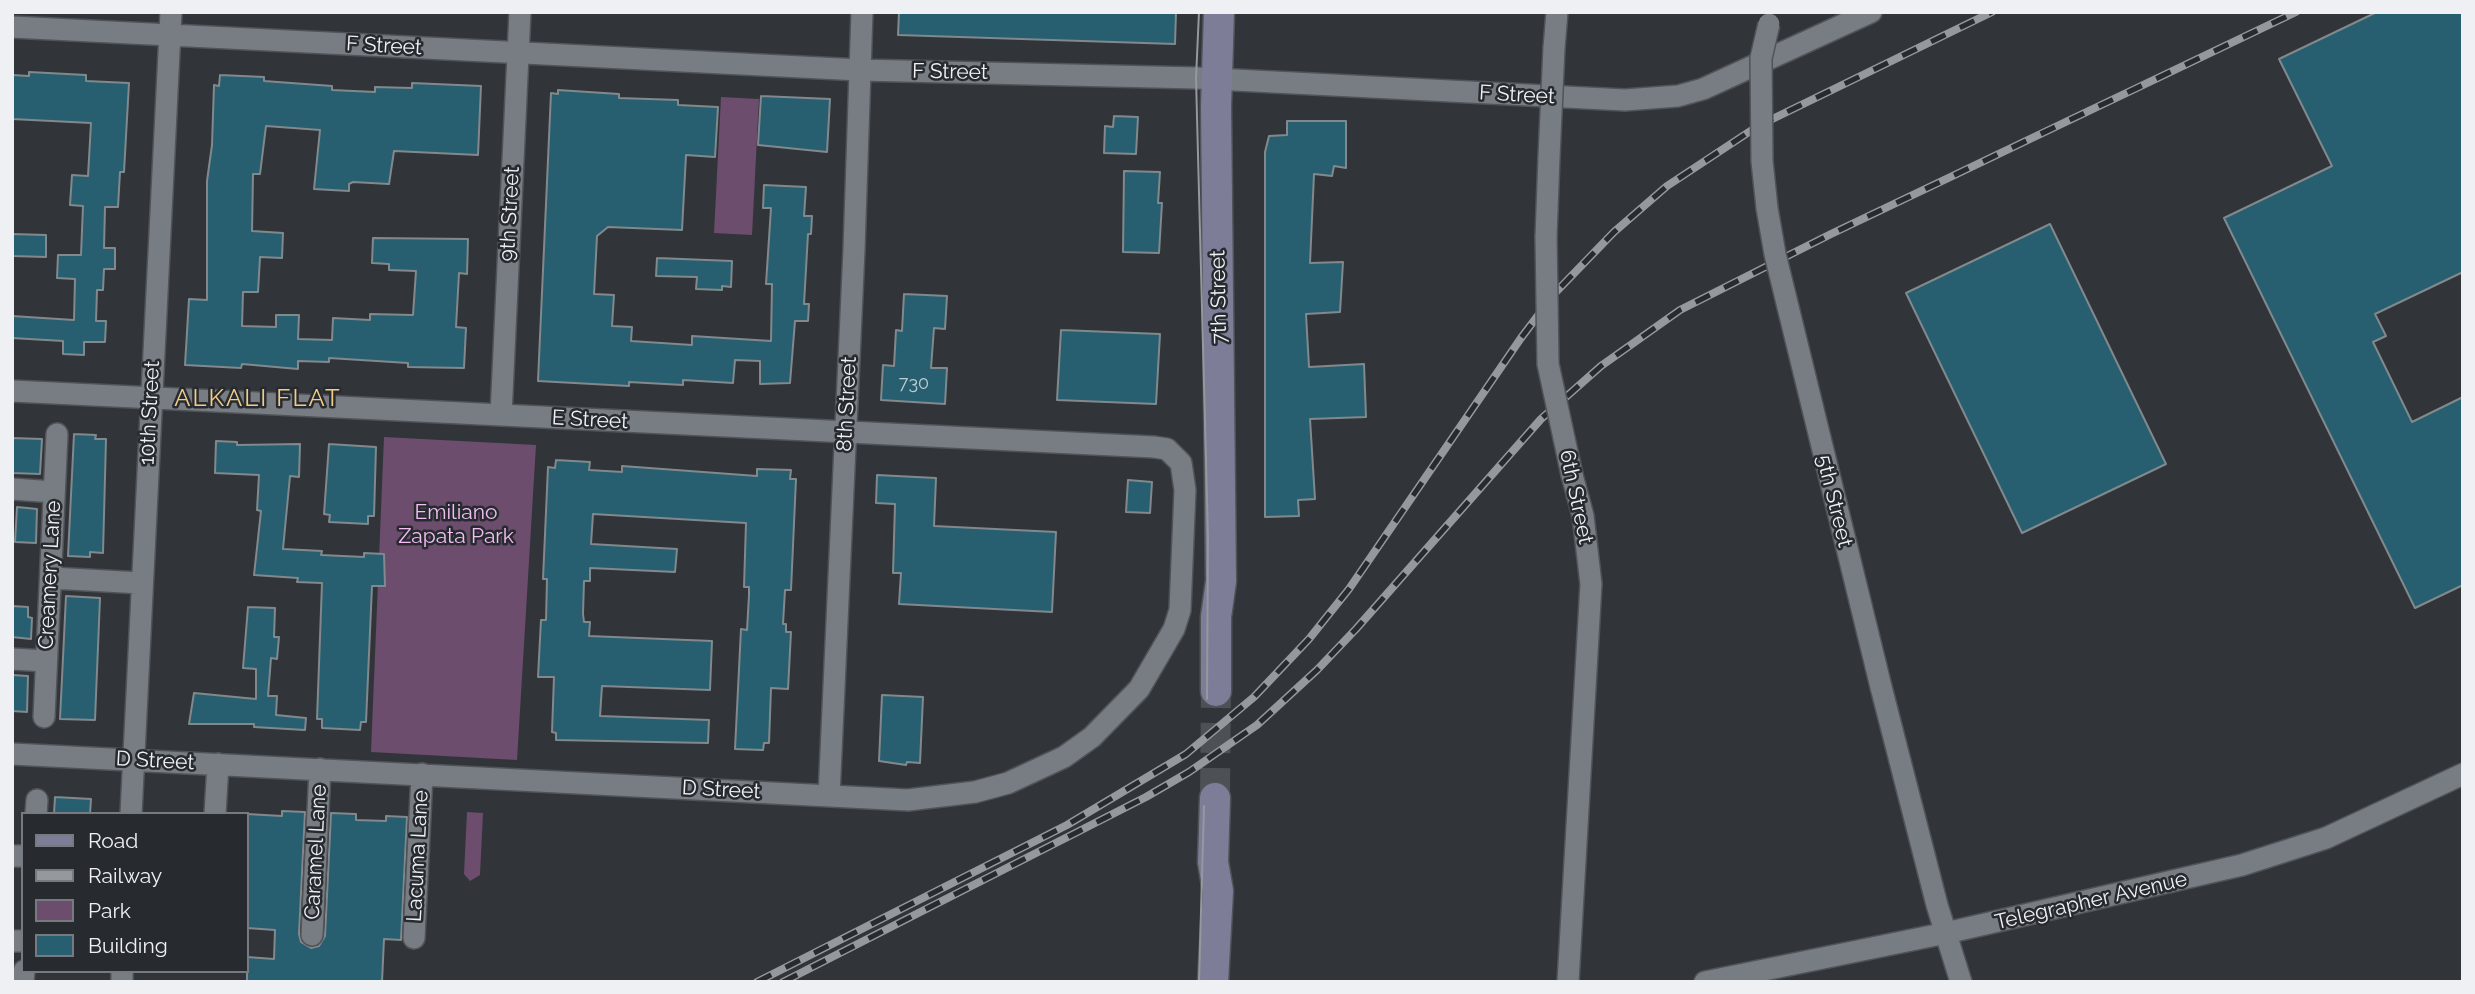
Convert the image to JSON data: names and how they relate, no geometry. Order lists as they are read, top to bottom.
{
  "streets": {
    "main road": ["7th Street"],
    "street": [
      "F Street",
      "9th Street",
      "8th Street",
      "10th Street",
      "E Street",
      "6th Street",
      "5th Street",
      "Creamery Lane",
      "D Street",
      "Caramel Lane",
      "Lacuma Lane",
      "Telegrapher Avenue"
    ]
  },
  "crossings": [
    ["F Street", "9th Street"],
    ["F Street", "7th Street"],
    ["F Street", "8th Street"],
    ["F Street", "10th Street"],
    ["9th Street", "E Street"],
    ["8th Street", "E Street"],
    ["8th Street", "D Street"],
    ["10th Street", "E Street"],
    ["10th Street", "D Street"],
    ["E Street", "D Street"],
    ["5th Street", "Telegrapher Avenue"],
    ["D Street", "Caramel Lane"],
    ["D Street", "Lacuma Lane"]
  ],
  "districts": ["ALKALI FLAT"],
  "parks": ["Emiliano Zapata Park"],
  "house_numbers": ["730"],
  "legend": [
    "Road",
    "Railway",
    "Park",
    "Building"
  ]
}
